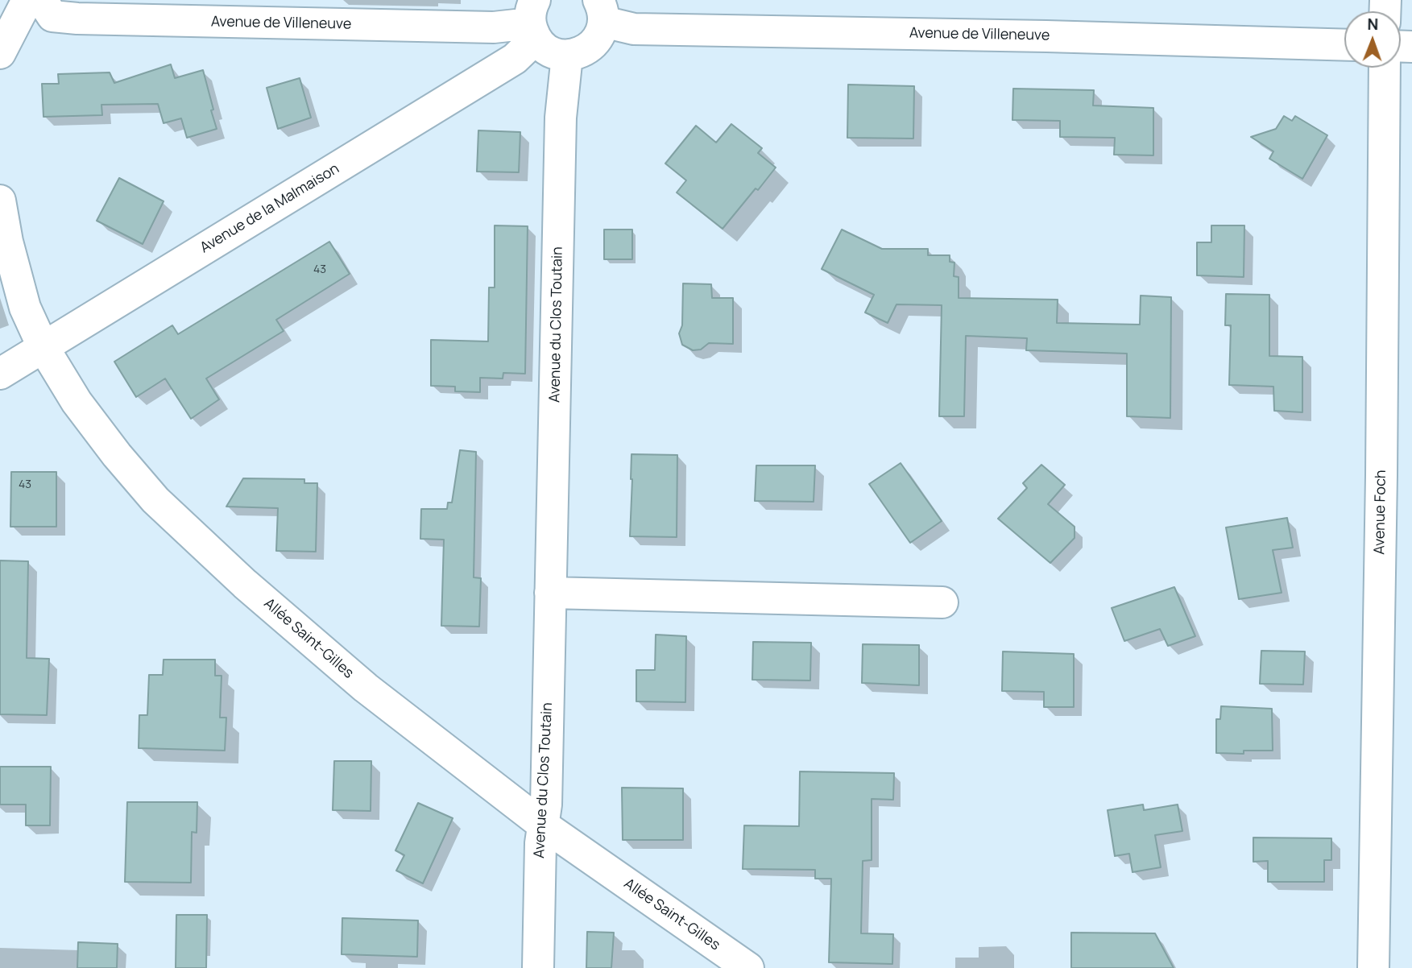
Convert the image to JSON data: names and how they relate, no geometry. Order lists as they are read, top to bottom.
{
  "streets": {
    "street": [
      "Avenue de Villeneuve",
      "Avenue de la Malmaison",
      "Avenue du Clos Toutain",
      "Avenue Foch",
      "Allée Saint-Gilles"
    ]
  },
  "crossings": [
    ["Avenue de Villeneuve", "Avenue de la Malmaison"],
    ["Avenue de la Malmaison", "Allée Saint-Gilles"],
    ["Avenue du Clos Toutain", "Allée Saint-Gilles"]
  ],
  "house_numbers": ["43", "43"],
  "north": "top"
}
